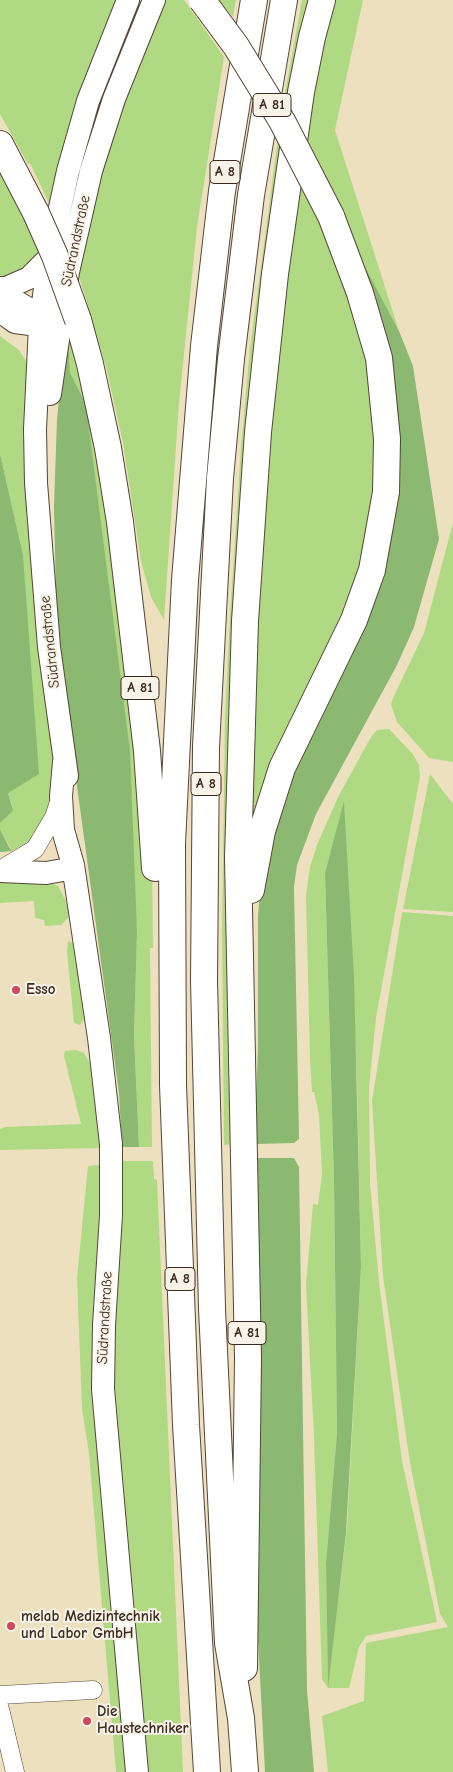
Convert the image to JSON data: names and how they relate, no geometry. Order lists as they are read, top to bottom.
{
  "streets": {
    "highway": ["A 81", "A 8"],
    "main road": ["Südrandstraße"]
  },
  "crossings": [
    ["A 81", "A 8"],
    ["A 81", "Südrandstraße"]
  ],
  "places": ["Esso", "melab Medizintechnik und Labor GmbH", "Die Haustechniker"]
}
